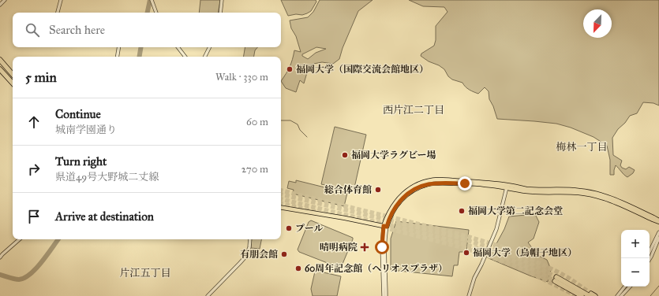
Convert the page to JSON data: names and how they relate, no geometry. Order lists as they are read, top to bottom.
{
  "districts": ["西片江二丁目", "梅林一丁目", "片江五丁目"],
  "places": {
    "other": [
      "福岡大学（国際交流会館地区）",
      "福岡大学ラグビー場",
      "総合体育館",
      "福岡大学第二記念会堂",
      "プール",
      "福岡大学（烏帽子地区）",
      "有朋会館",
      "60周年記念館（ヘリオスプラザ）"
    ],
    "health": ["晴明病院"]
  },
  "north": "bottom left",
  "page": {
    "search": "Search here",
    "heading": ["5 min", "Walk · 330 m"],
    "list": [
      ["Continue", "城南学園通り", "60 m"],
      ["Turn right", "県道49号大野城二丈線", "270 m"],
      "Arrive at destination"
    ],
    "map_buttons": ["+", "−"]
  }
}
